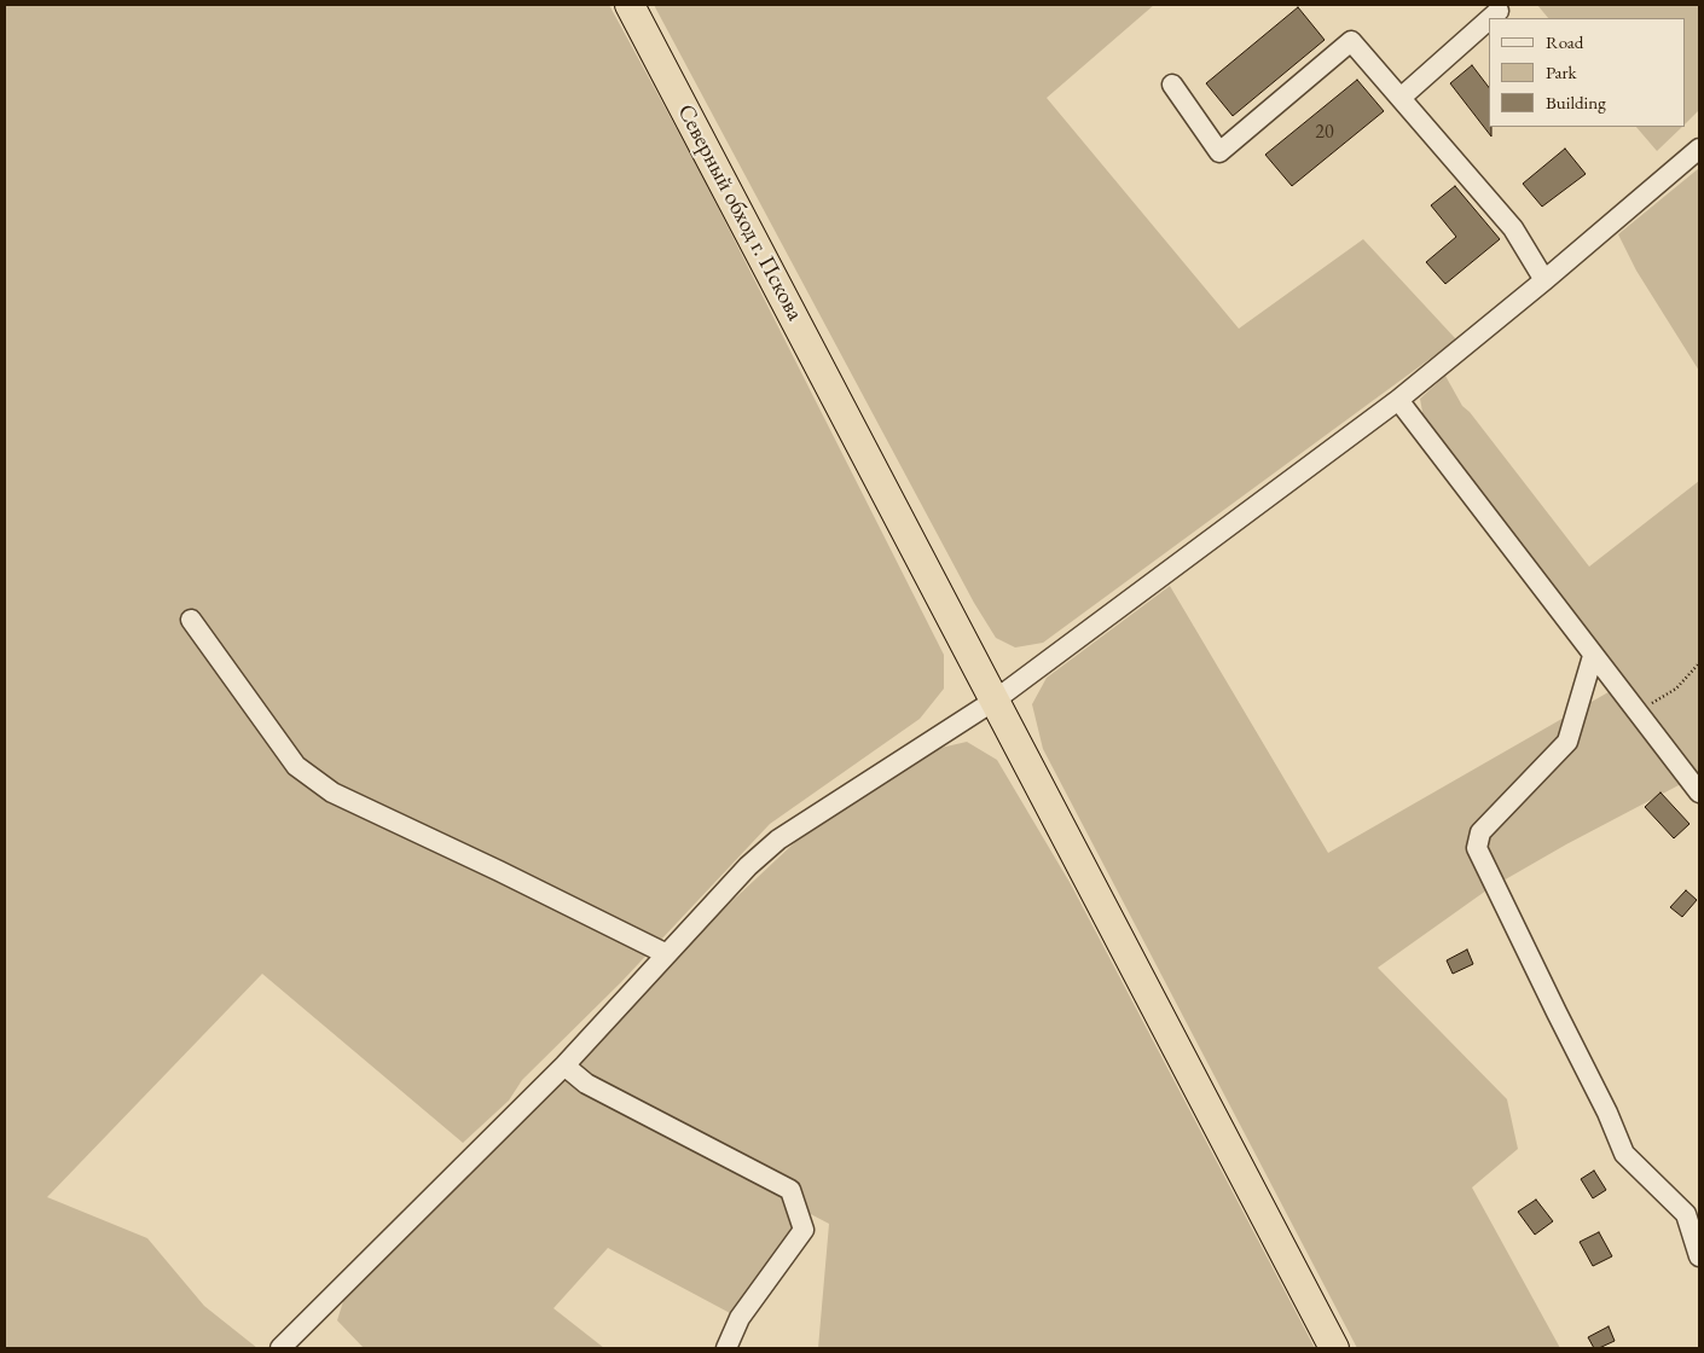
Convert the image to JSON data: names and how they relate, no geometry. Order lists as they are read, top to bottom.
{
  "streets": {
    "highway": ["Северный обход г. Пскова"]
  },
  "house_numbers": ["20"],
  "legend": ["Road", "Park", "Building"]
}
